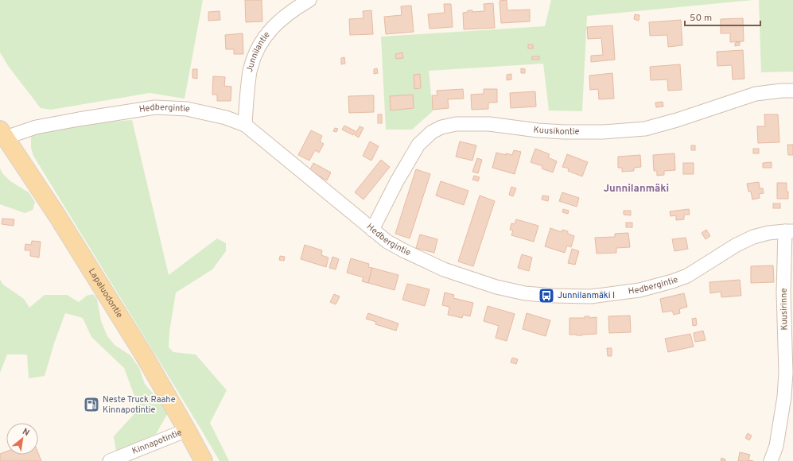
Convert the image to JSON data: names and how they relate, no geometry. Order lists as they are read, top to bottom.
{
  "streets": {
    "main road": ["Lapaluodontie"],
    "street": [
      "Junnilantie",
      "Hedbergintie",
      "Kuusikontie",
      "Kuusirinne",
      "Kinnapotintie"
    ]
  },
  "crossings": [
    ["Junnilantie", "Hedbergintie"],
    ["Hedbergintie", "Kuusikontie"],
    ["Hedbergintie", "Lapaluodontie"],
    ["Hedbergintie", "Kuusirinne"],
    ["Lapaluodontie", "Kinnapotintie"]
  ],
  "districts": ["Junnilanmäki"],
  "places": {
    "bus stop": ["Junnilanmäki I"],
    "fuel station": ["Neste Truck Raahe Kinnapotintie"]
  },
  "scale_bar": "50 m",
  "north": "top right"
}
